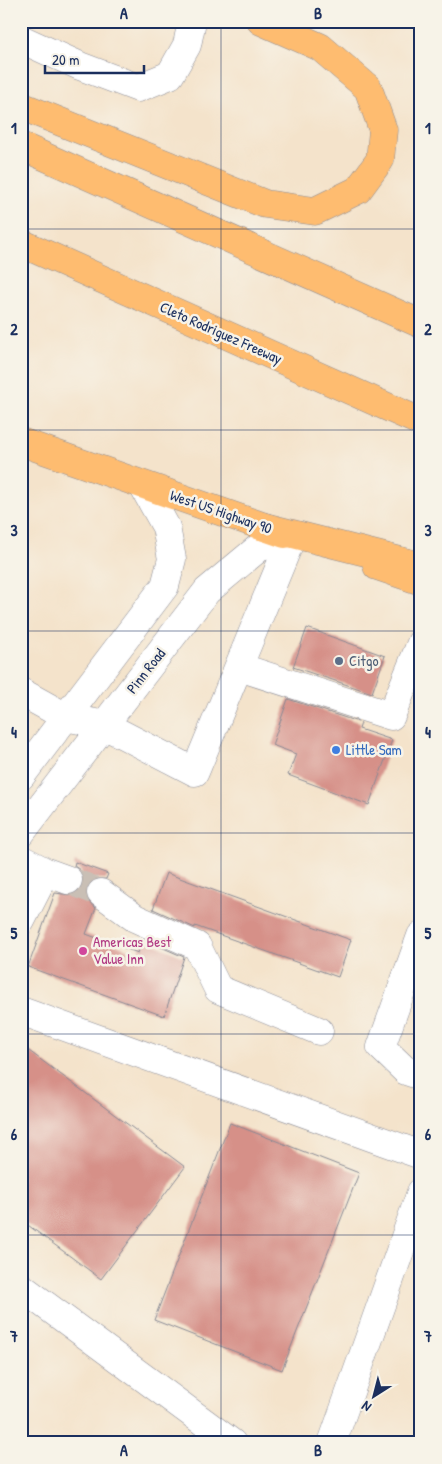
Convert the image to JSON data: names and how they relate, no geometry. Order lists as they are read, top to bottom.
{
  "streets": {
    "main road": ["Cleto Rodriguez Freeway", "West US Highway 90"],
    "street": ["Pinn Road"]
  },
  "crossings": [
    ["West US Highway 90", "Pinn Road"]
  ],
  "places": ["Citgo", "Little Sam", "Americas Best Value Inn"],
  "scale_bar": "20 m",
  "north": "bottom left",
  "grid": {
    "columns": ["A", "B"],
    "rows": [
      "1",
      "2",
      "3",
      "4",
      "5",
      "6",
      "7"
    ]
  }
}
